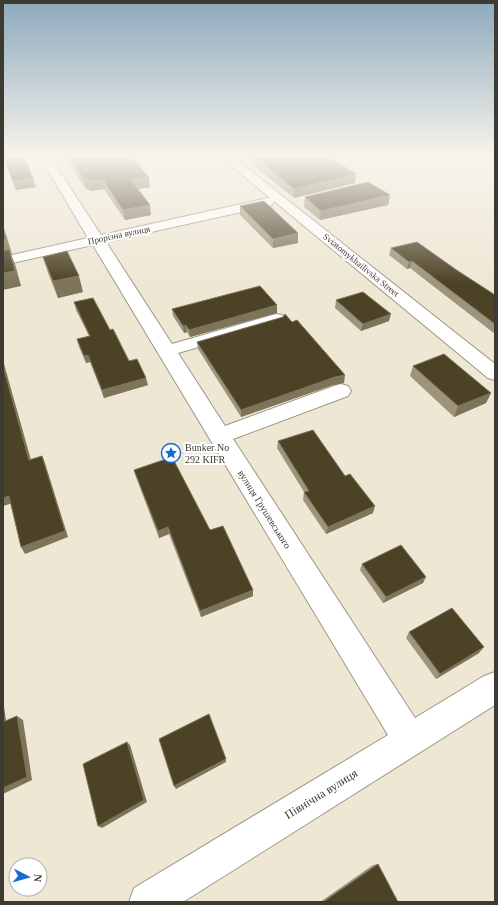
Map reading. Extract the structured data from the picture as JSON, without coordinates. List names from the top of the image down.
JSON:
{
  "streets": {
    "street": [
      "Прорізна вулиця",
      "Sviatomykhailivska Street",
      "вулиця Грушевського",
      "Північна вулиця"
    ]
  },
  "crossings": [
    ["Прорізна вулиця", "Sviatomykhailivska Street"],
    ["Прорізна вулиця", "вулиця Грушевського"],
    ["вулиця Грушевського", "Північна вулиця"]
  ],
  "places": {
    "place": ["Bunker No 292 KIFR"]
  },
  "north": "right"
}
